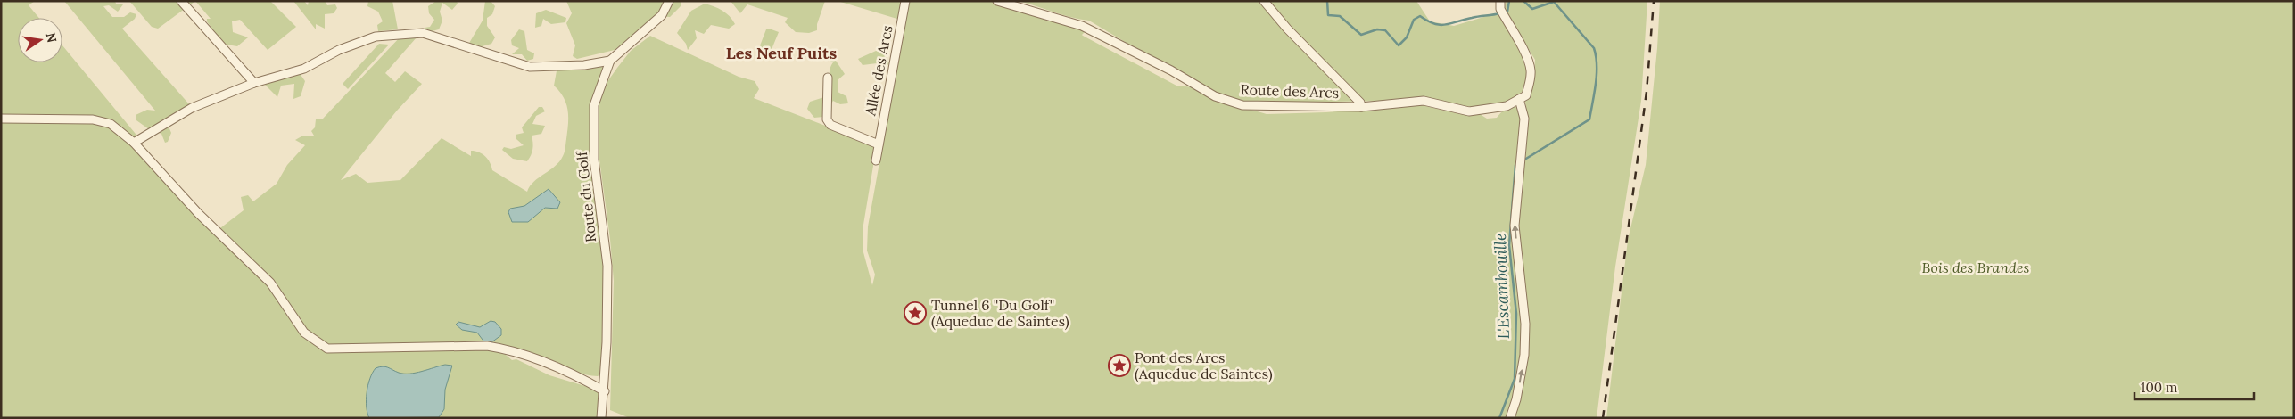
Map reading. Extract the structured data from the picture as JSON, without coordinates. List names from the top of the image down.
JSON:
{
  "streets": {
    "street": ["Allée des Arcs", "Route des Arcs", "Route du Golf"]
  },
  "districts": ["Les Neuf Puits"],
  "water": ["L'Escambouille"],
  "parks": ["Bois des Brandes"],
  "places": {
    "place": ["Tunnel 6 \"Du Golf\" (Aqueduc de Saintes)", "Pont des Arcs (Aqueduc de Saintes)"]
  },
  "scale_bar": "100 m",
  "north": "right"
}
